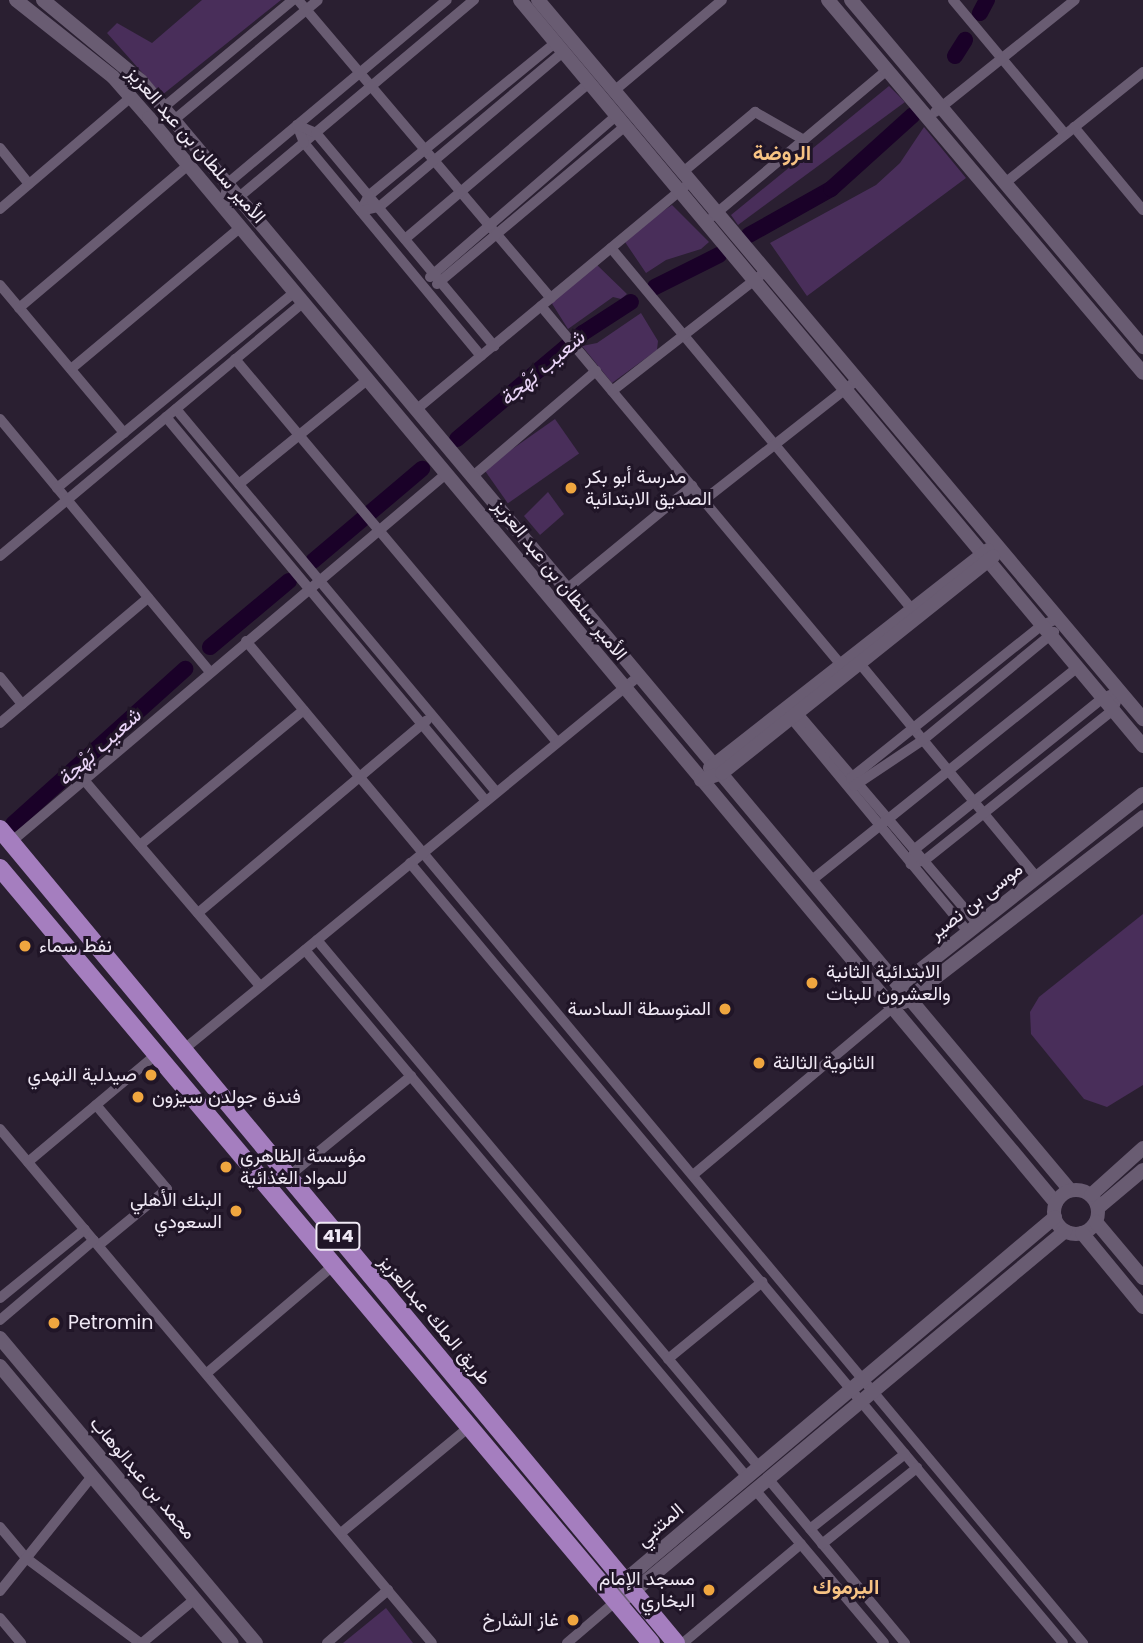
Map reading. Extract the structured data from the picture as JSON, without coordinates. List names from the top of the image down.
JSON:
{
  "streets": {
    "highway": ["414", "طريق الملك عبدالعزيز"],
    "street": [
      "الأمير سلطان بن عبد العزيز",
      "موسى بن نصير",
      "محمد بن عبدالوهاب",
      "المتنبي"
    ]
  },
  "crossings": [
    ["الأمير سلطان بن عبد العزيز", "موسى بن نصير"],
    ["الأمير سلطان بن عبد العزيز", "المتنبي"],
    ["414", "المتنبي"],
    ["طريق الملك عبدالعزيز", "المتنبي"]
  ],
  "districts": ["الروضة", "اليرموك"],
  "water": ["شعيب بَهْجة"],
  "places": [
    "مدرسة أبو بكر الصديق الابتدائية",
    "نفط سماء",
    "الابتدائية الثانية والعشرون للبنات",
    "المتوسطة السادسة",
    "الثانوية الثالثة",
    "صيدلية النهدي",
    "فندق جولدن سيزون",
    "مؤسسة الظاهري للمواد الغذائية",
    "البنك الأهلي السعودي",
    "Petromin",
    "مسجد الإمام البخاري",
    "غاز الشارخ"
  ]
}
